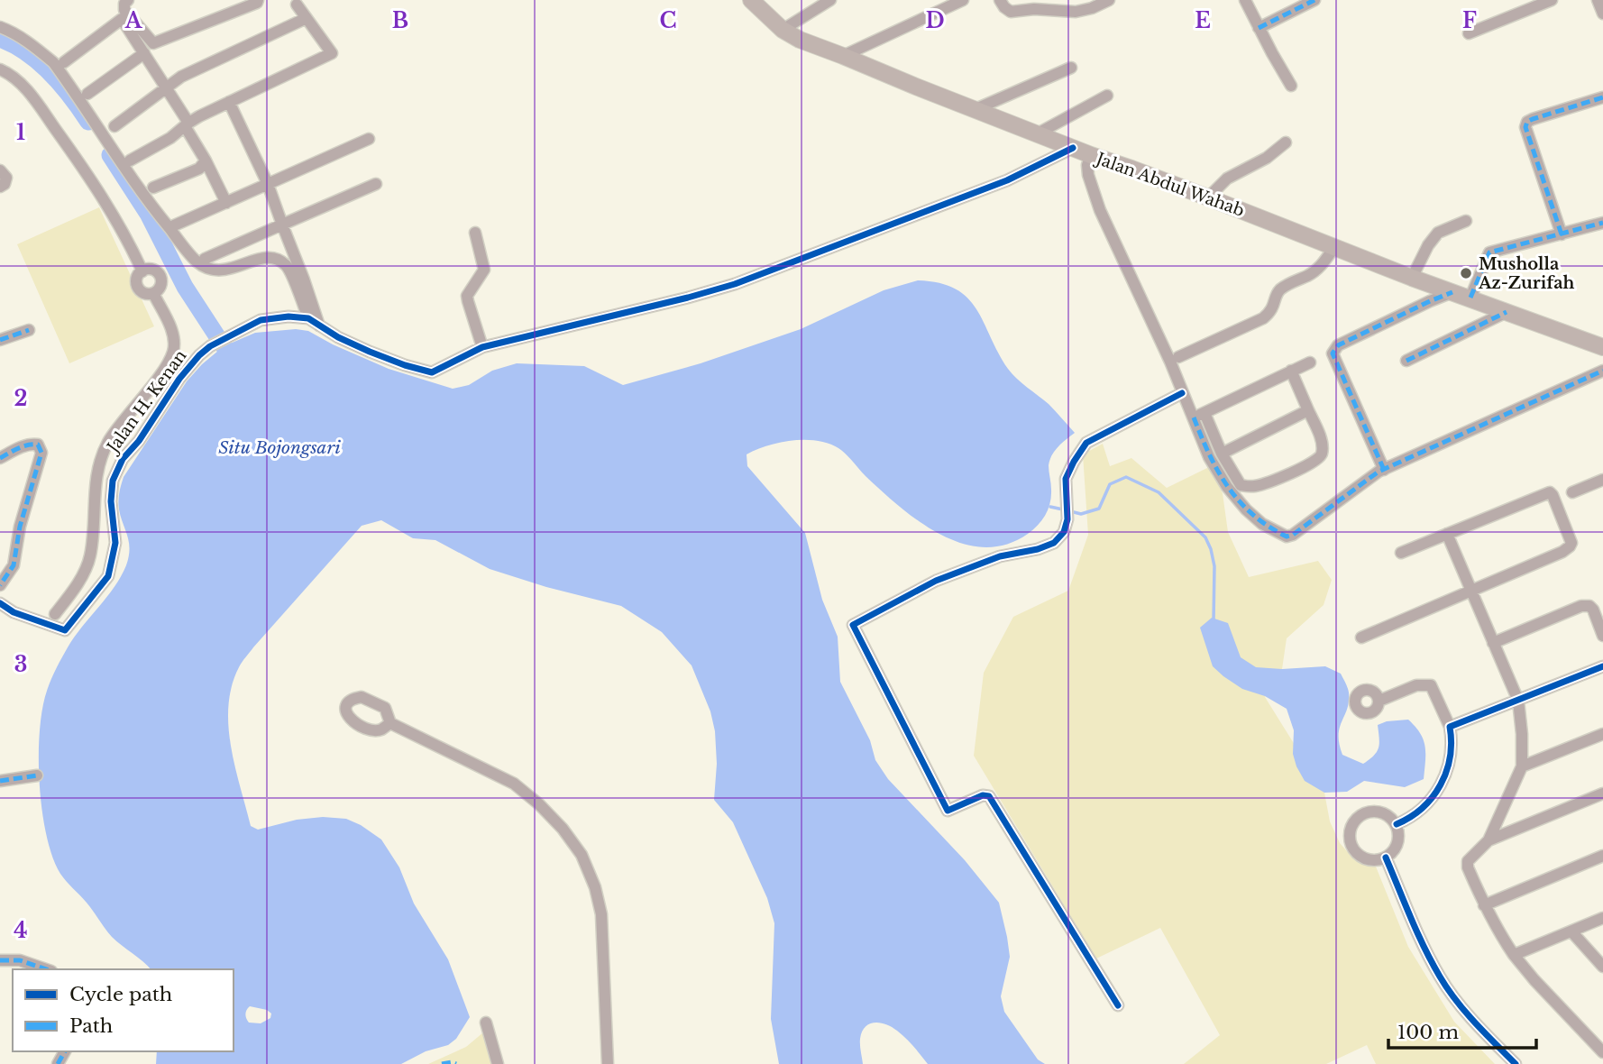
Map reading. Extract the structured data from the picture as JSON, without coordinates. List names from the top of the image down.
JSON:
{
  "streets": {
    "street": ["Jalan Abdul Wahab", "Jalan H. Kenan"]
  },
  "water": ["Situ Bojongsari"],
  "places": ["Musholla Az-Zurifah"],
  "legend": ["Cycle path", "Path"],
  "scale_bar": "100 m",
  "grid": {
    "columns": [
      "A",
      "B",
      "C",
      "D",
      "E",
      "F"
    ],
    "rows": [
      "1",
      "2",
      "3",
      "4"
    ]
  }
}
